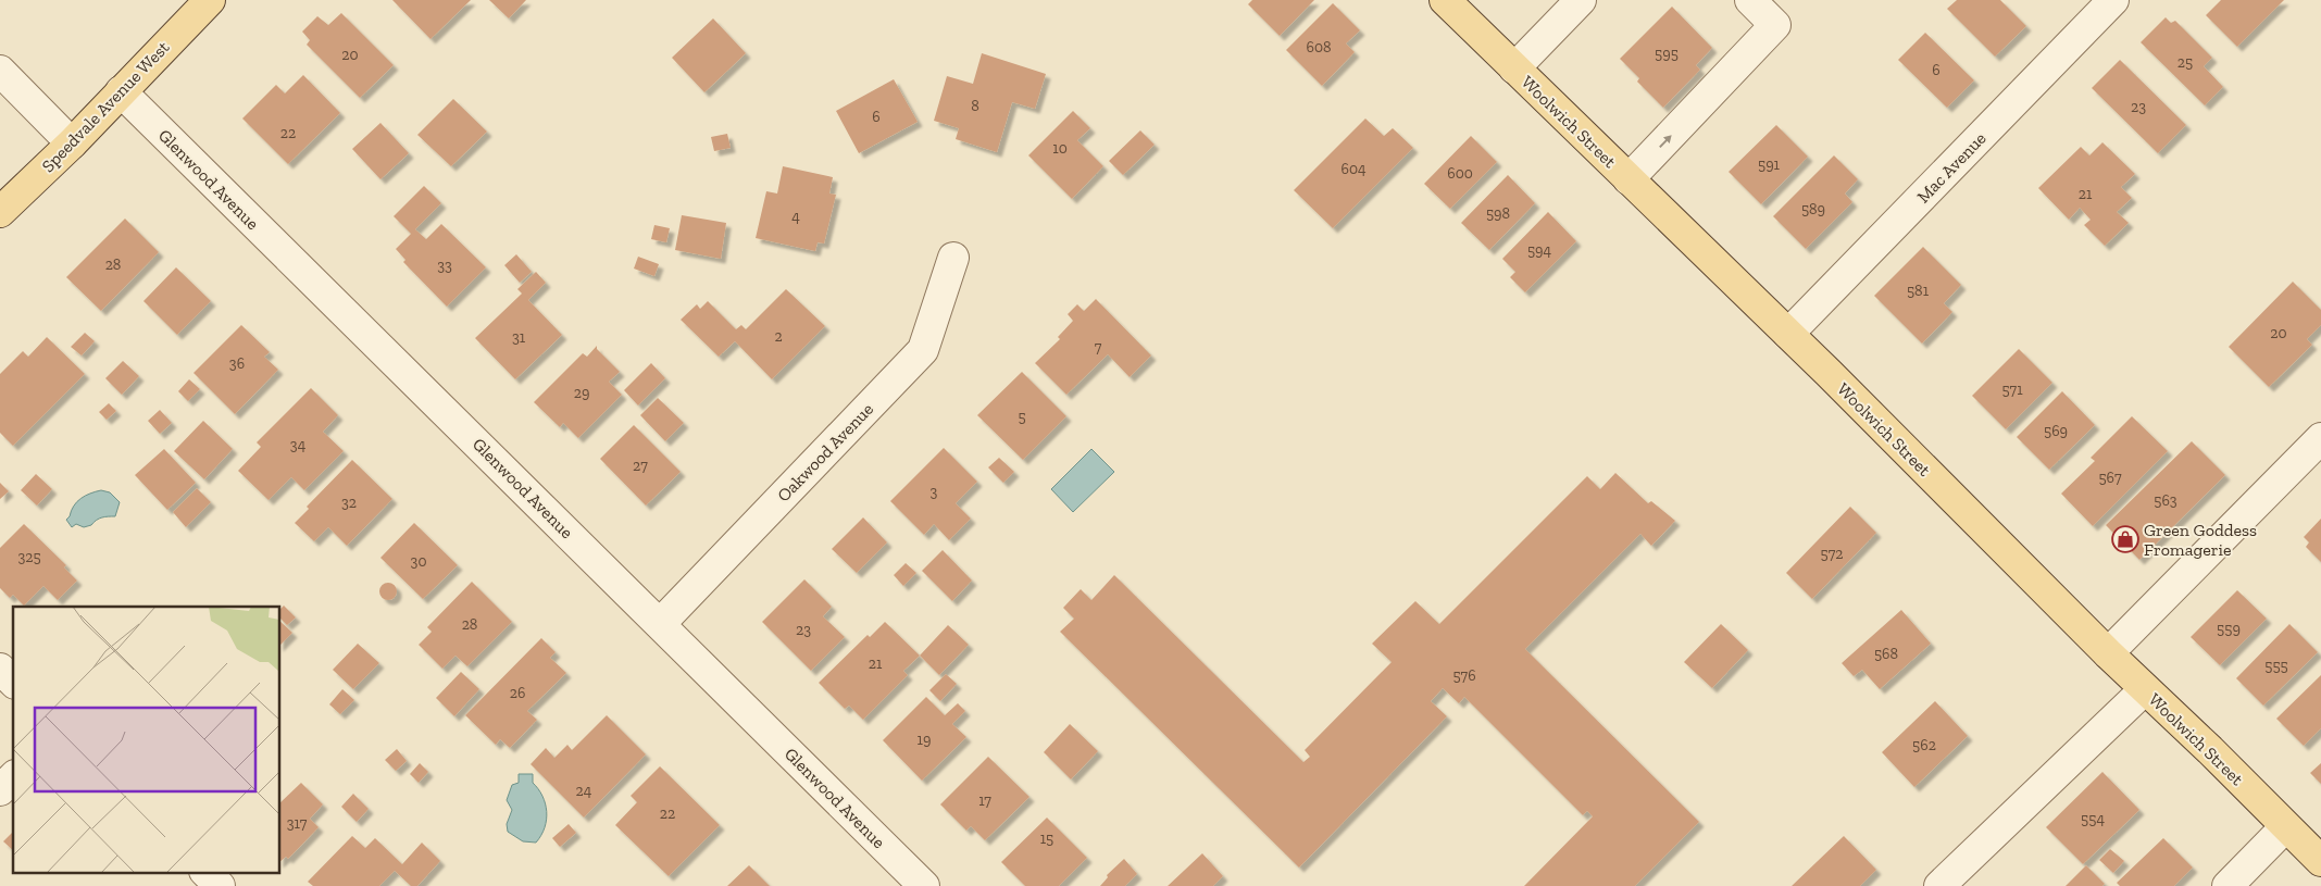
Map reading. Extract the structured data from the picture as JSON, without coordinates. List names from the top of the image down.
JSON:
{
  "streets": {
    "main road": ["Speedvale Avenue West", "Woolwich Street"],
    "street": ["Mac Avenue", "Glenwood Avenue", "Oakwood Avenue"]
  },
  "crossings": [
    ["Speedvale Avenue West", "Glenwood Avenue"],
    ["Woolwich Street", "Mac Avenue"],
    ["Glenwood Avenue", "Oakwood Avenue"]
  ],
  "places": {
    "shop": ["Green Goddess Fromagerie"]
  },
  "house_numbers": [
    "608",
    "595",
    "20",
    "25",
    "6",
    "8",
    "23",
    "6",
    "22",
    "10",
    "591",
    "604",
    "600",
    "21",
    "589",
    "598",
    "4",
    "594",
    "28",
    "33",
    "581",
    "20",
    "2",
    "31",
    "7",
    "36",
    "571",
    "29",
    "5",
    "569",
    "34",
    "27",
    "567",
    "3",
    "563",
    "32",
    "572",
    "325",
    "30",
    "28",
    "559",
    "23",
    "568",
    "21",
    "555",
    "576",
    "26",
    "19",
    "562",
    "24",
    "17",
    "22",
    "554",
    "317",
    "15"
  ]
}
